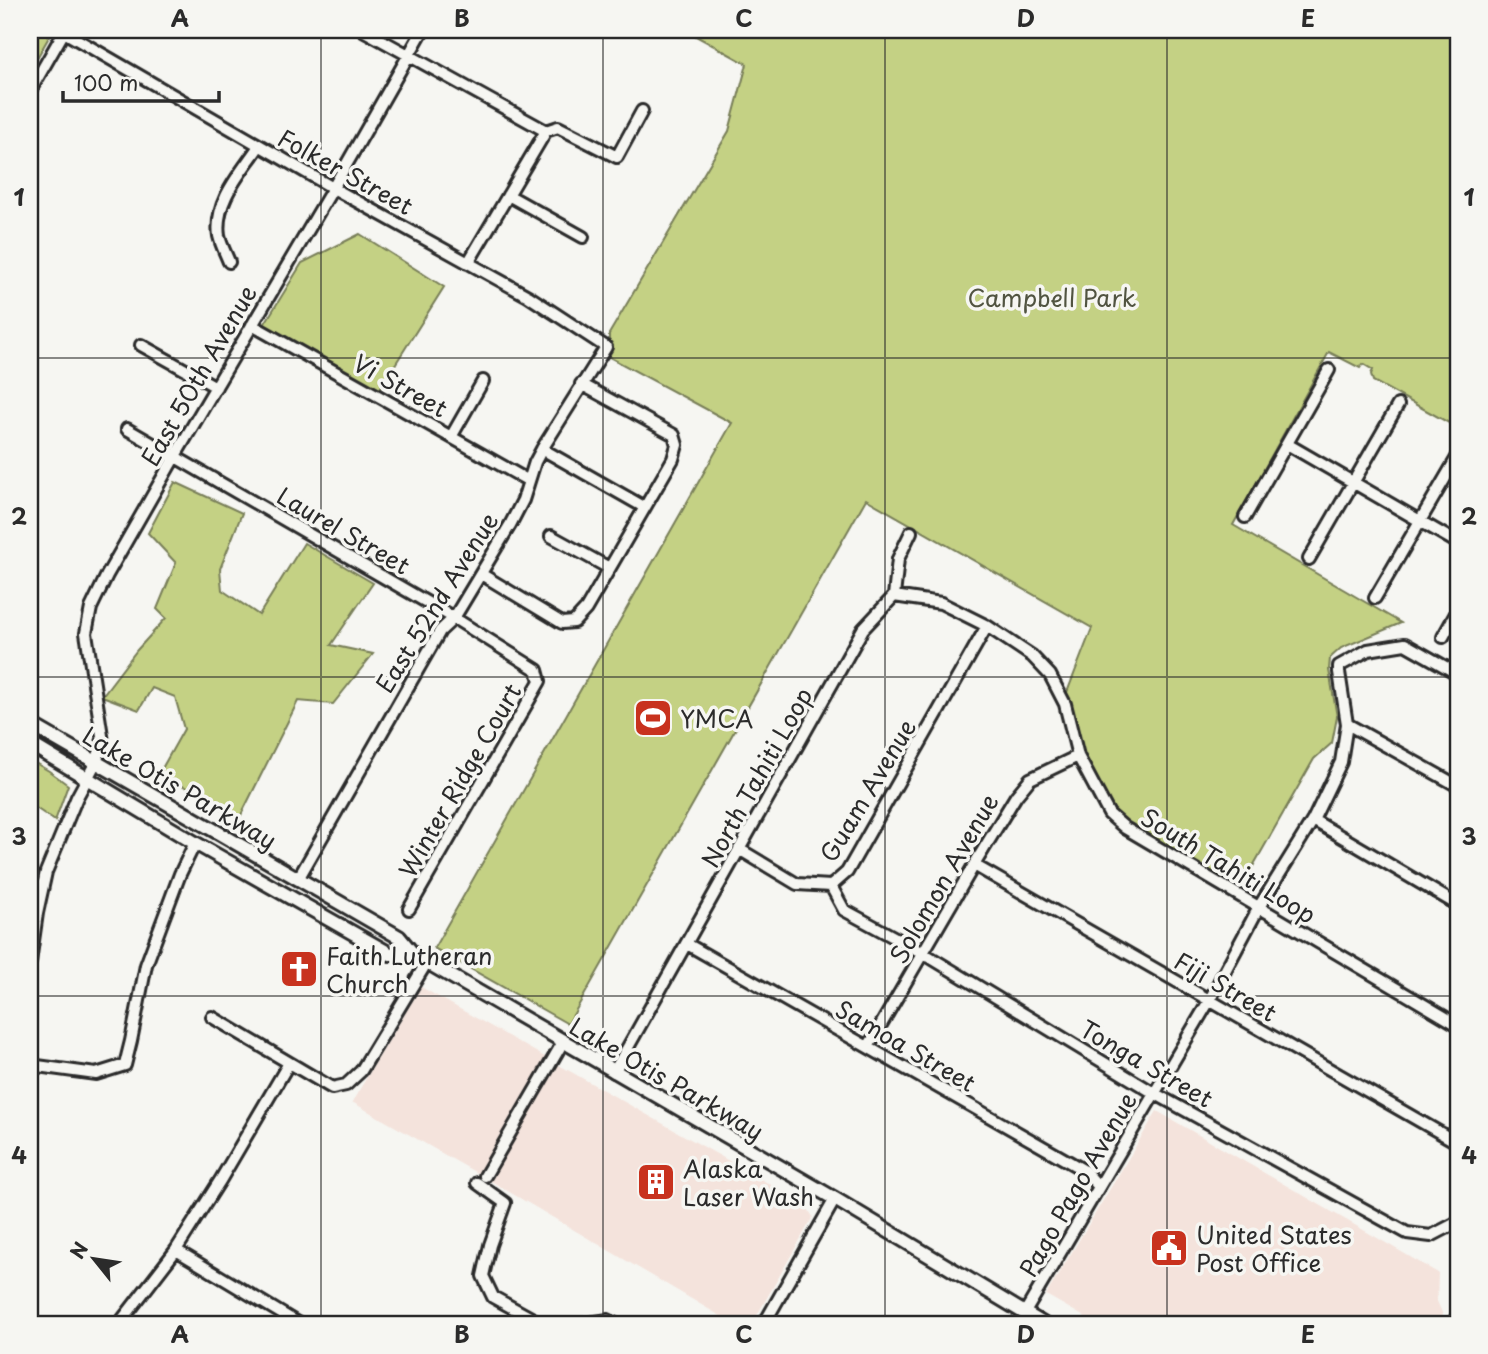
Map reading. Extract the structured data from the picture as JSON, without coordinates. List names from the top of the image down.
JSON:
{
  "streets": {
    "main road": ["Lake Otis Parkway"],
    "street": [
      "Folker Street",
      "East 50th Avenue",
      "Vi Street",
      "Laurel Street",
      "East 52nd Avenue",
      "North Tahiti Loop",
      "Winter Ridge Court",
      "Guam Avenue",
      "South Tahiti Loop",
      "Solomon Avenue",
      "Fiji Street",
      "Samoa Street",
      "Tonga Street",
      "Pago Pago Avenue"
    ]
  },
  "crossings": [
    ["Folker Street", "East 50th Avenue"],
    ["Folker Street", "East 52nd Avenue"],
    ["East 50th Avenue", "Vi Street"],
    ["East 50th Avenue", "Laurel Street"],
    ["East 50th Avenue", "Lake Otis Parkway"],
    ["Vi Street", "East 52nd Avenue"],
    ["Laurel Street", "East 52nd Avenue"],
    ["Laurel Street", "Winter Ridge Court"],
    ["East 52nd Avenue", "Lake Otis Parkway"],
    ["North Tahiti Loop", "Lake Otis Parkway"],
    ["North Tahiti Loop", "Guam Avenue"],
    ["North Tahiti Loop", "Samoa Street"],
    ["Lake Otis Parkway", "Pago Pago Avenue"],
    ["Guam Avenue", "South Tahiti Loop"],
    ["Guam Avenue", "Tonga Street"],
    ["South Tahiti Loop", "Solomon Avenue"],
    ["South Tahiti Loop", "Pago Pago Avenue"],
    ["Solomon Avenue", "Fiji Street"],
    ["Solomon Avenue", "Samoa Street"],
    ["Solomon Avenue", "Tonga Street"],
    ["Fiji Street", "Pago Pago Avenue"],
    ["Samoa Street", "Pago Pago Avenue"],
    ["Tonga Street", "Pago Pago Avenue"]
  ],
  "parks": ["Campbell Park"],
  "places": {
    "sports": ["YMCA"],
    "church": ["Faith Lutheran Church"],
    "building": ["Alaska Laser Wash"],
    "public building": ["United States Post Office"]
  },
  "scale_bar": "100 m",
  "north": "top left",
  "grid": {
    "columns": [
      "A",
      "B",
      "C",
      "D",
      "E"
    ],
    "rows": [
      "1",
      "2",
      "3",
      "4"
    ]
  }
}
